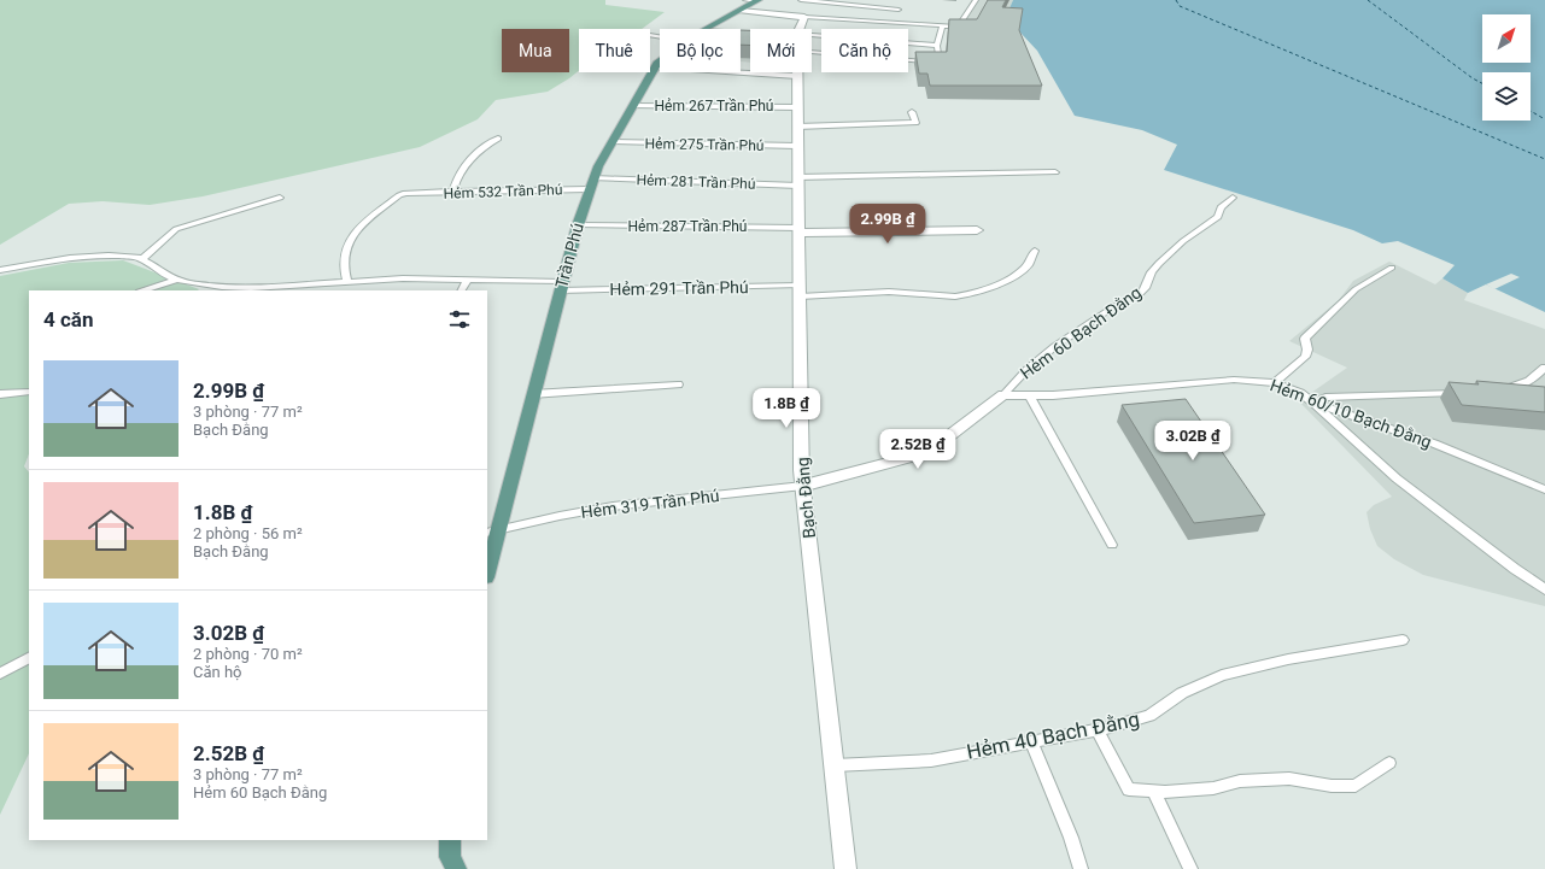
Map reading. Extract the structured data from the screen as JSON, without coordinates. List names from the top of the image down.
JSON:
{
  "streets": {
    "main road": ["Trần Phú"],
    "street": ["Hẻm 60 Bạch Đằng", "Bạch Đằng"],
    "lane": [
      "Hẻm 267 Trần Phú",
      "Hẻm 275 Trần Phú",
      "Hẻm 281 Trần Phú",
      "Hẻm 532 Trần Phú",
      "Hẻm 287 Trần Phú",
      "Hẻm 291 Trần Phú",
      "Hẻm 60/10 Bạch Đằng",
      "Hẻm 319 Trần Phú",
      "Hẻm 40 Bạch Đằng"
    ]
  },
  "crossings": [
    ["Hẻm 267 Trần Phú", "Trần Phú"],
    ["Hẻm 267 Trần Phú", "Bạch Đằng"],
    ["Hẻm 275 Trần Phú", "Trần Phú"],
    ["Hẻm 275 Trần Phú", "Bạch Đằng"],
    ["Hẻm 281 Trần Phú", "Trần Phú"],
    ["Hẻm 281 Trần Phú", "Bạch Đằng"],
    ["Hẻm 532 Trần Phú", "Trần Phú"],
    ["Hẻm 532 Trần Phú", "Hẻm 291 Trần Phú"],
    ["Hẻm 287 Trần Phú", "Trần Phú"],
    ["Hẻm 287 Trần Phú", "Bạch Đằng"],
    ["Trần Phú", "Hẻm 291 Trần Phú"],
    ["Trần Phú", "Hẻm 319 Trần Phú"],
    ["Hẻm 291 Trần Phú", "Bạch Đằng"],
    ["Hẻm 60 Bạch Đằng", "Hẻm 60/10 Bạch Đằng"],
    ["Hẻm 60 Bạch Đằng", "Bạch Đằng"],
    ["Hẻm 60 Bạch Đằng", "Hẻm 319 Trần Phú"],
    ["Bạch Đằng", "Hẻm 319 Trần Phú"],
    ["Bạch Đằng", "Hẻm 40 Bạch Đằng"]
  ],
  "north": "top right",
  "page": {
    "chip": [
      "Mua",
      "Thuê",
      "Bộ lọc",
      "Mới",
      "Căn hộ"
    ],
    "price": [
      "2.99B ₫",
      "1.8B ₫",
      "3.02B ₫",
      "2.52B ₫"
    ],
    "heading": "4 căn",
    "list": [
      {
        "name": "2.99B ₫",
        "note": "3 phòng · 77 m² · Bạch Đằng"
      },
      {
        "name": "1.8B ₫",
        "note": "2 phòng · 56 m² · Bạch Đằng"
      },
      {
        "name": "3.02B ₫",
        "note": "2 phòng · 70 m² · Căn hộ"
      },
      {
        "name": "2.52B ₫",
        "note": "3 phòng · 77 m² · Hẻm 60 Bạch Đằng"
      }
    ]
  }
}
